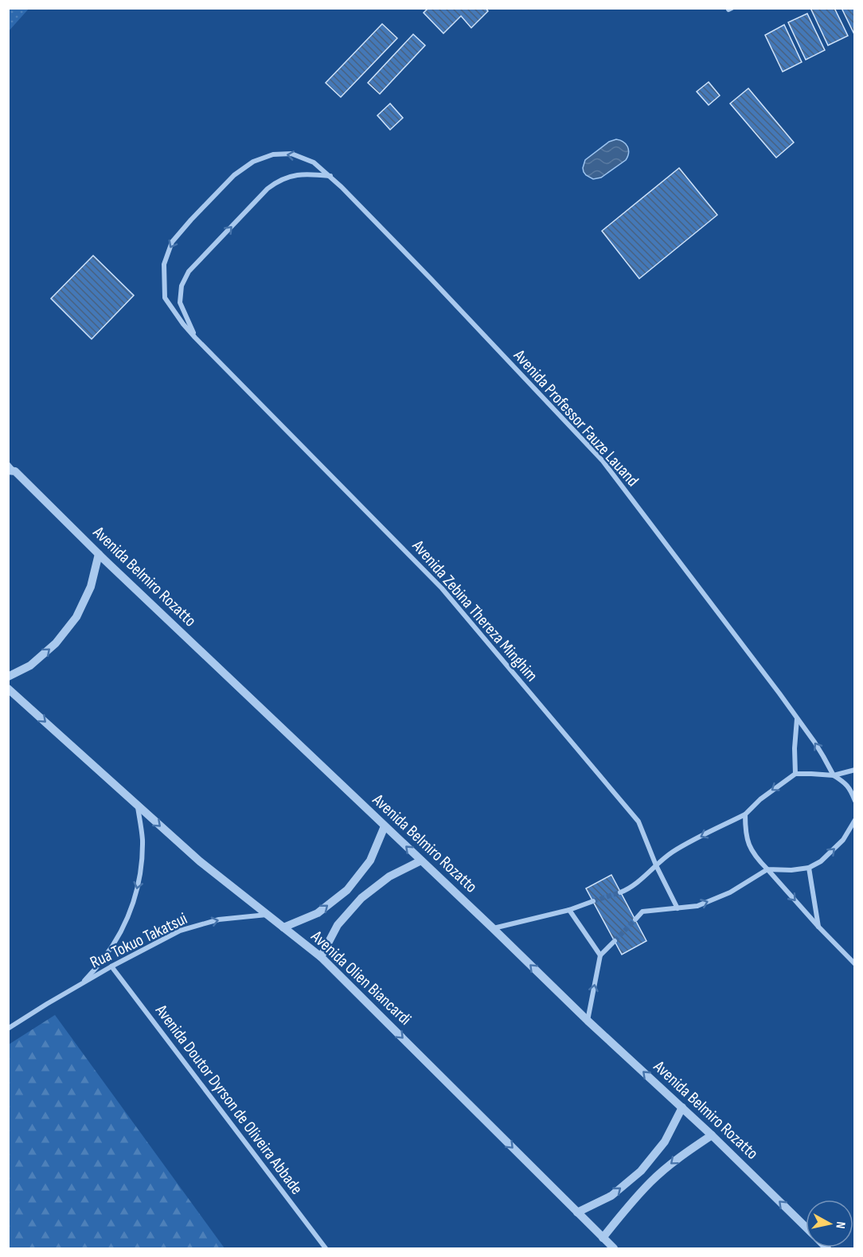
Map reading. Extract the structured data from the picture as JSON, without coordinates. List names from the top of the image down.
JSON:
{
  "streets": {
    "street": [
      "Avenida Professor Fauze Lauand",
      "Avenida Belmiro Rozatto",
      "Avenida Zebina Thereza Minghim",
      "Rua Tokuo Takatsui",
      "Avenida Olien Biancardi",
      "Avenida Doutor Dyrson de Oliveira Abbade"
    ]
  },
  "crossings": [
    ["Avenida Professor Fauze Lauand", "Avenida Zebina Thereza Minghim"],
    ["Rua Tokuo Takatsui", "Avenida Olien Biancardi"],
    ["Rua Tokuo Takatsui", "Avenida Doutor Dyrson de Oliveira Abbade"]
  ],
  "one_way": ["Avenida Belmiro Rozatto", "Avenida Olien Biancardi"],
  "north": "right"
}
